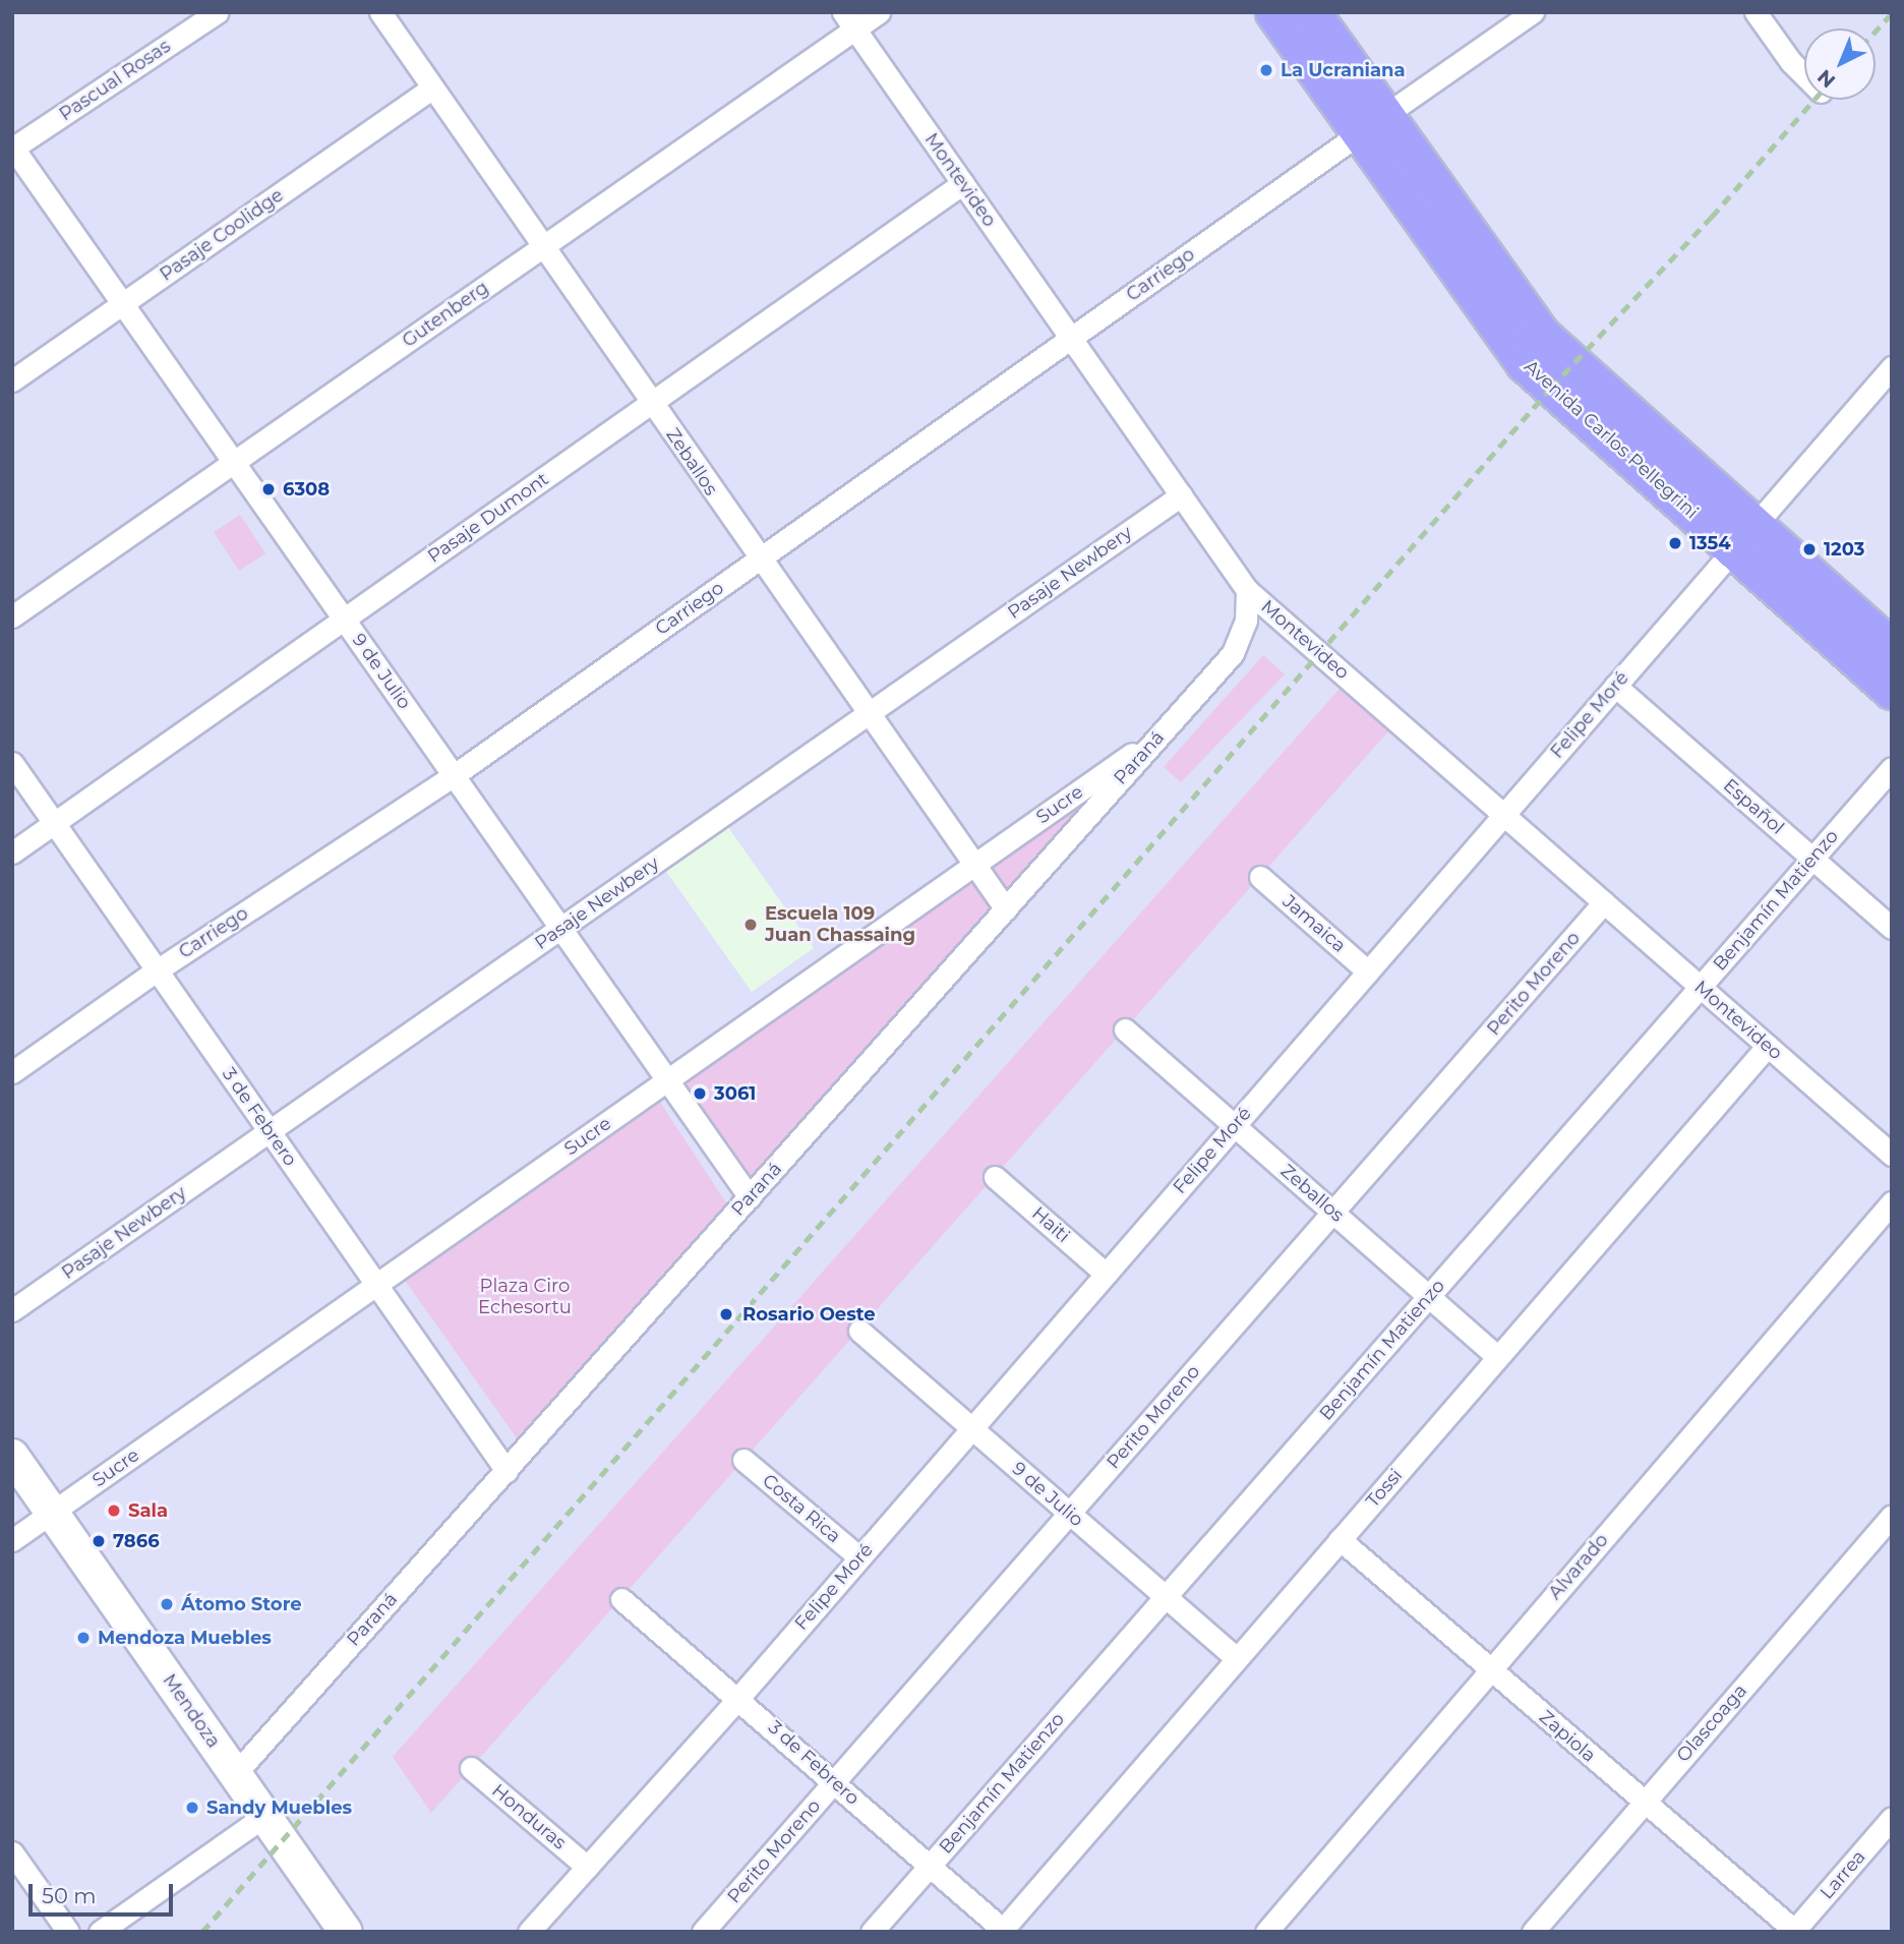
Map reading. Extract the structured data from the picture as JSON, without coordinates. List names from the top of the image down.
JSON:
{
  "streets": {
    "main road": ["Avenida Carlos Pellegrini", "Mendoza"],
    "street": [
      "Pascual Rosas",
      "Montevideo",
      "Pasaje Coolidge",
      "Carriego",
      "Gutenberg",
      "Zeballos",
      "Pasaje Dumont",
      "Pasaje Newbery",
      "9 de Julio",
      "Felipe Moré",
      "Paraná",
      "Sucre",
      "Español",
      "Benjamín Matienzo",
      "Jamaica",
      "Perito Moreno",
      "3 de Febrero",
      "Haiti",
      "Tossi",
      "Costa Rica",
      "Alvarado",
      "Olascoaga",
      "Zapiola",
      "Honduras",
      "Larrea"
    ]
  },
  "crossings": [
    ["Pascual Rosas", "9 de Julio"],
    ["Montevideo", "Carriego"],
    ["Montevideo", "Gutenberg"],
    ["Montevideo", "Pasaje Dumont"],
    ["Montevideo", "Pasaje Newbery"],
    ["Montevideo", "Felipe Moré"],
    ["Montevideo", "Paraná"],
    ["Montevideo", "Benjamín Matienzo"],
    ["Montevideo", "Perito Moreno"],
    ["Montevideo", "Tossi"],
    ["Pasaje Coolidge", "Zeballos"],
    ["Pasaje Coolidge", "9 de Julio"],
    ["Carriego", "Avenida Carlos Pellegrini"],
    ["Carriego", "Zeballos"],
    ["Carriego", "9 de Julio"],
    ["Carriego", "3 de Febrero"],
    ["Gutenberg", "Zeballos"],
    ["Gutenberg", "9 de Julio"],
    ["Avenida Carlos Pellegrini", "Felipe Moré"],
    ["Zeballos", "Pasaje Dumont"],
    ["Zeballos", "Pasaje Newbery"],
    ["Zeballos", "Felipe Moré"],
    ["Zeballos", "Paraná"],
    ["Zeballos", "Sucre"],
    ["Zeballos", "Benjamín Matienzo"],
    ["Zeballos", "Perito Moreno"],
    ["Zeballos", "Tossi"],
    ["Pasaje Dumont", "9 de Julio"],
    ["Pasaje Dumont", "3 de Febrero"],
    ["Pasaje Newbery", "9 de Julio"],
    ["Pasaje Newbery", "3 de Febrero"],
    ["9 de Julio", "Felipe Moré"],
    ["9 de Julio", "Paraná"],
    ["9 de Julio", "Sucre"],
    ["9 de Julio", "Benjamín Matienzo"],
    ["9 de Julio", "Perito Moreno"],
    ["9 de Julio", "Tossi"],
    ["Felipe Moré", "Español"],
    ["Felipe Moré", "Jamaica"],
    ["Felipe Moré", "3 de Febrero"],
    ["Felipe Moré", "Haiti"],
    ["Felipe Moré", "Costa Rica"],
    ["Felipe Moré", "Honduras"],
    ["Paraná", "Sucre"],
    ["Paraná", "3 de Febrero"],
    ["Paraná", "Mendoza"],
    ["Sucre", "3 de Febrero"],
    ["Sucre", "Mendoza"],
    ["Español", "Benjamín Matienzo"],
    ["Benjamín Matienzo", "3 de Febrero"],
    ["Perito Moreno", "3 de Febrero"],
    ["3 de Febrero", "Tossi"],
    ["Tossi", "Zapiola"],
    ["Alvarado", "Zapiola"],
    ["Olascoaga", "Zapiola"],
    ["Zapiola", "Larrea"]
  ],
  "parks": ["Plaza Ciro Echesortu"],
  "places": [
    "La Ucraniana",
    "6308",
    "1354",
    "1203",
    "Escuela 109 Juan Chassaing",
    "3061",
    "Rosario Oeste",
    "Sala",
    "7866",
    "Átomo Store",
    "Mendoza Muebles",
    "Sandy Muebles"
  ],
  "scale_bar": "50 m",
  "north": "bottom left"
}
